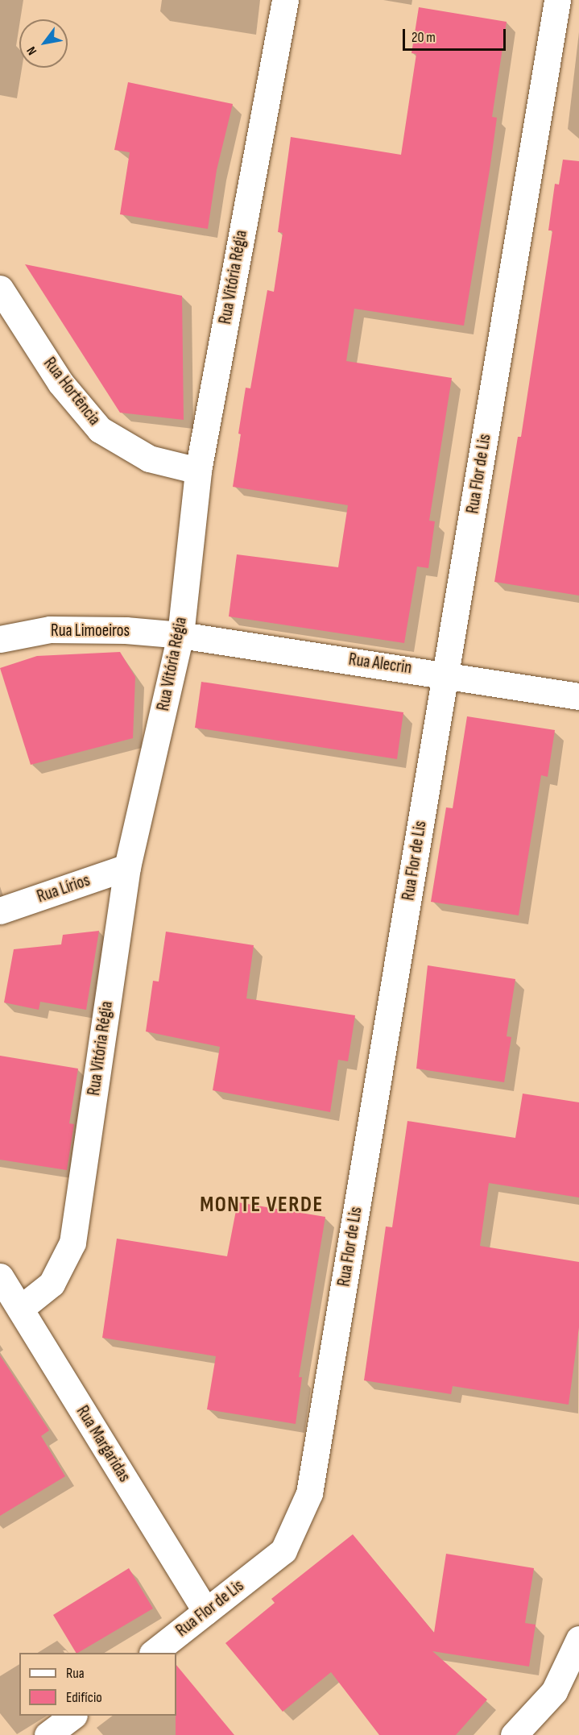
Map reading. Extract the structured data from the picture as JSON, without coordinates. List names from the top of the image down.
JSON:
{
  "streets": {
    "street": [
      "Rua Vitória Régia",
      "Rua Hortência",
      "Rua Flor de Lis",
      "Rua Limoeiros",
      "Rua Alecrin",
      "Rua Lírios",
      "Rua Margaridas"
    ]
  },
  "crossings": [
    ["Rua Vitória Régia", "Rua Hortência"],
    ["Rua Vitória Régia", "Rua Limoeiros"],
    ["Rua Vitória Régia", "Rua Alecrin"],
    ["Rua Vitória Régia", "Rua Lírios"],
    ["Rua Vitória Régia", "Rua Margaridas"],
    ["Rua Flor de Lis", "Rua Alecrin"],
    ["Rua Flor de Lis", "Rua Margaridas"],
    ["Rua Limoeiros", "Rua Alecrin"]
  ],
  "districts": ["MONTE VERDE"],
  "legend": ["Rua", "Edifício"],
  "scale_bar": "20 m",
  "north": "bottom left"
}
